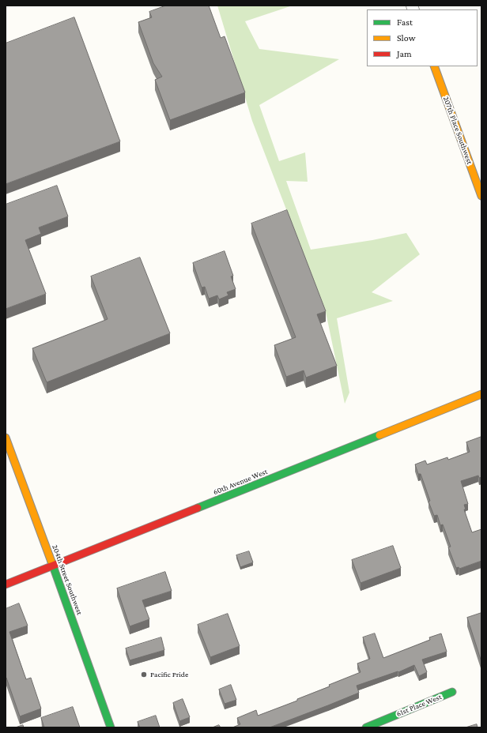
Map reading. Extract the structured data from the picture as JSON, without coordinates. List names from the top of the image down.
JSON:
{
  "streets": {
    "street": [
      "207th Place Southwest",
      "60th Avenue West",
      "204th Street Southwest",
      "61st Place West"
    ]
  },
  "crossings": [
    ["60th Avenue West", "204th Street Southwest"]
  ],
  "places": ["Pacific Pride"],
  "legend": ["Fast", "Slow", "Jam"]
}
